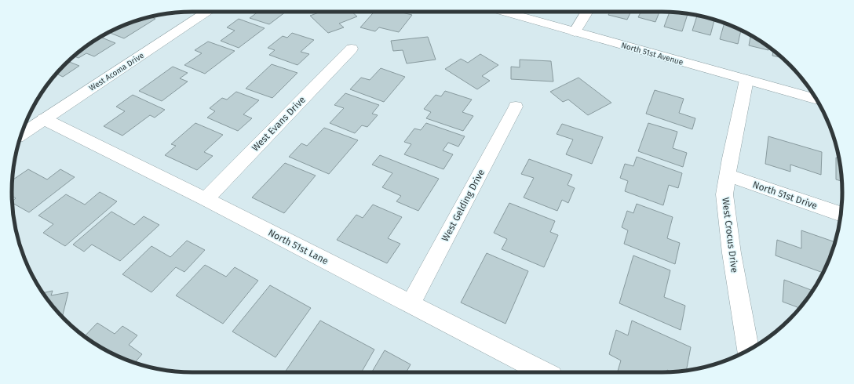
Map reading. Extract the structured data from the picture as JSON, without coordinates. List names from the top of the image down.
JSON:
{
  "streets": {
    "street": [
      "North 51st Avenue",
      "West Acoma Drive",
      "West Evans Drive",
      "North 51st Drive",
      "West Gelding Drive",
      "West Crocus Drive",
      "North 51st Lane"
    ]
  },
  "crossings": [
    ["North 51st Avenue", "West Crocus Drive"],
    ["West Acoma Drive", "North 51st Lane"],
    ["West Evans Drive", "North 51st Lane"],
    ["North 51st Drive", "West Crocus Drive"],
    ["West Gelding Drive", "North 51st Lane"]
  ]
}
